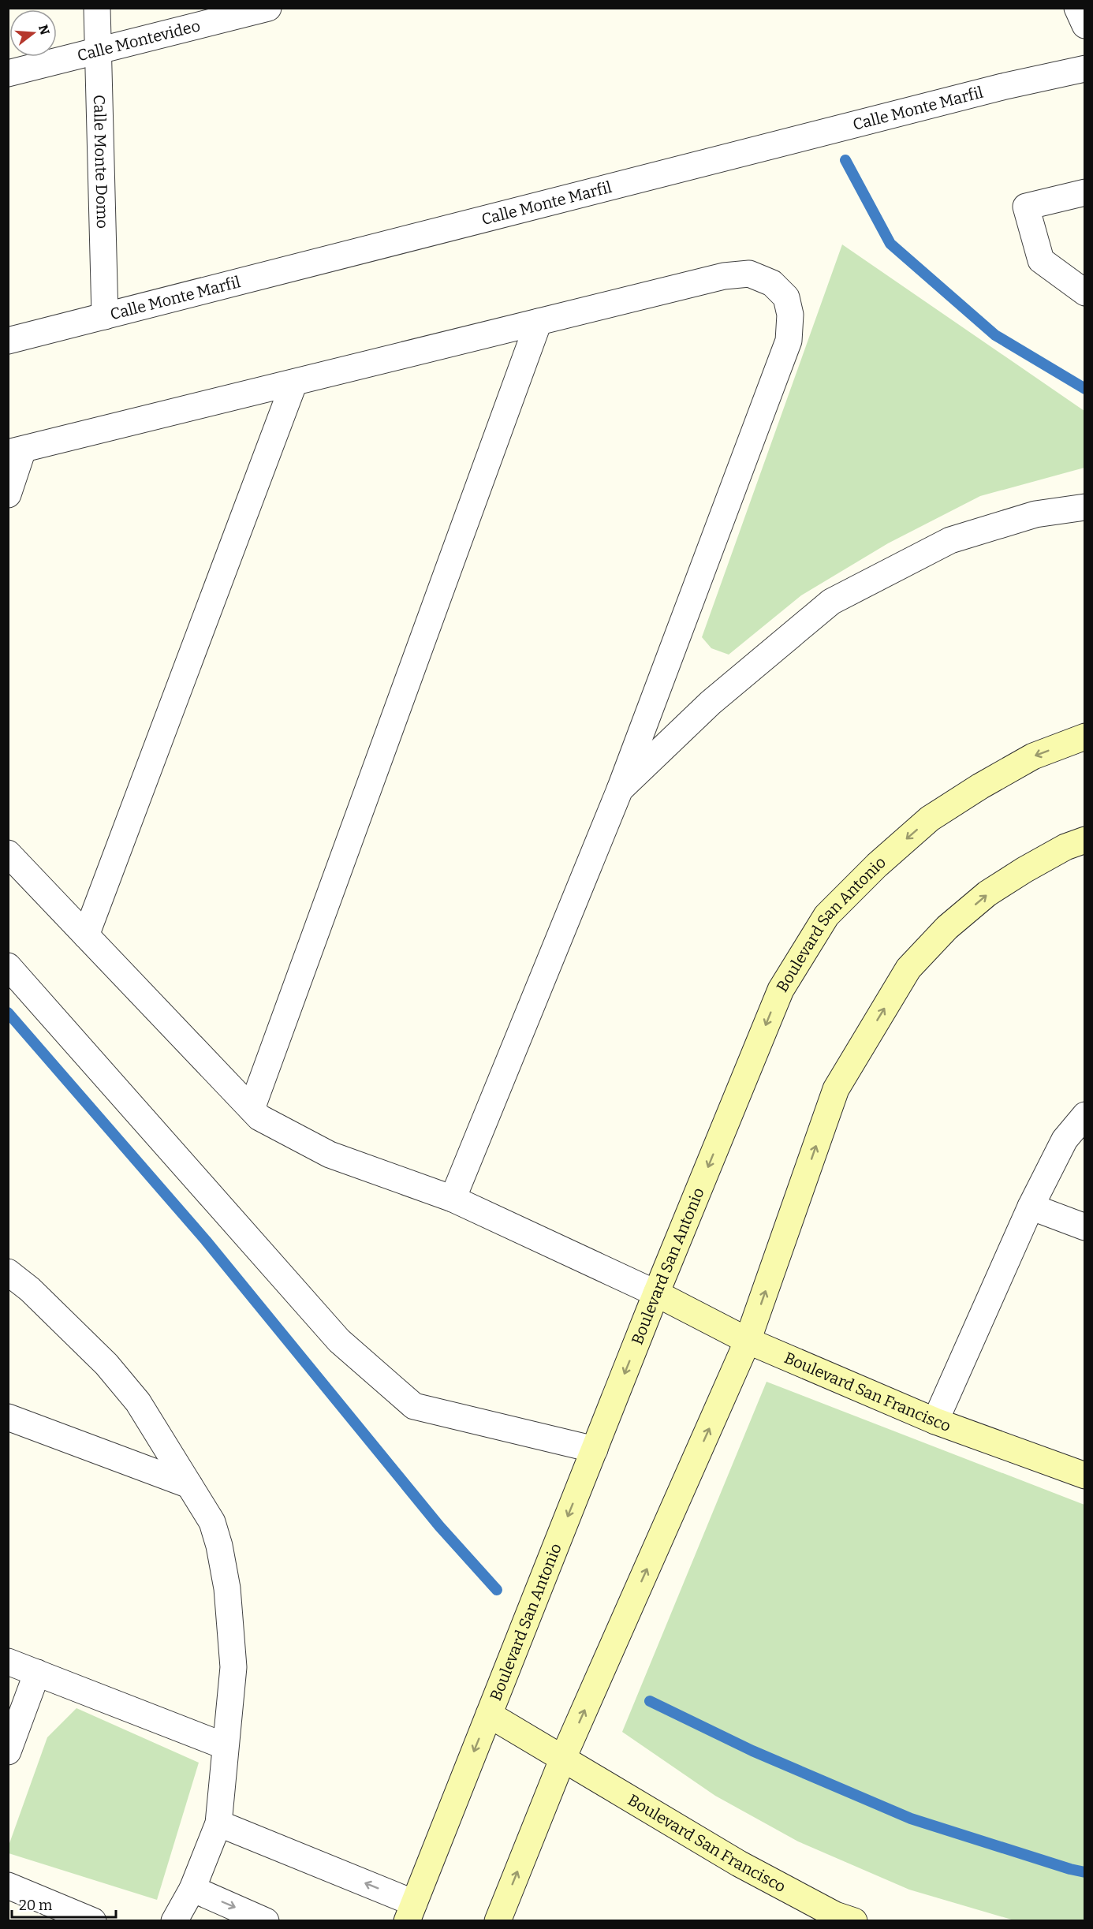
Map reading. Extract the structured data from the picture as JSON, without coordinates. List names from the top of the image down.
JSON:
{
  "streets": {
    "street": [
      "Calle Montevideo",
      "Calle Monte Marfil",
      "Calle Monte Domo",
      "Boulevard San Antonio",
      "Boulevard San Francisco"
    ]
  },
  "crossings": [
    ["Calle Montevideo", "Calle Monte Domo"],
    ["Calle Monte Marfil", "Calle Monte Domo"],
    ["Boulevard San Antonio", "Boulevard San Francisco"]
  ],
  "scale_bar": "20 m",
  "north": "right"
}
